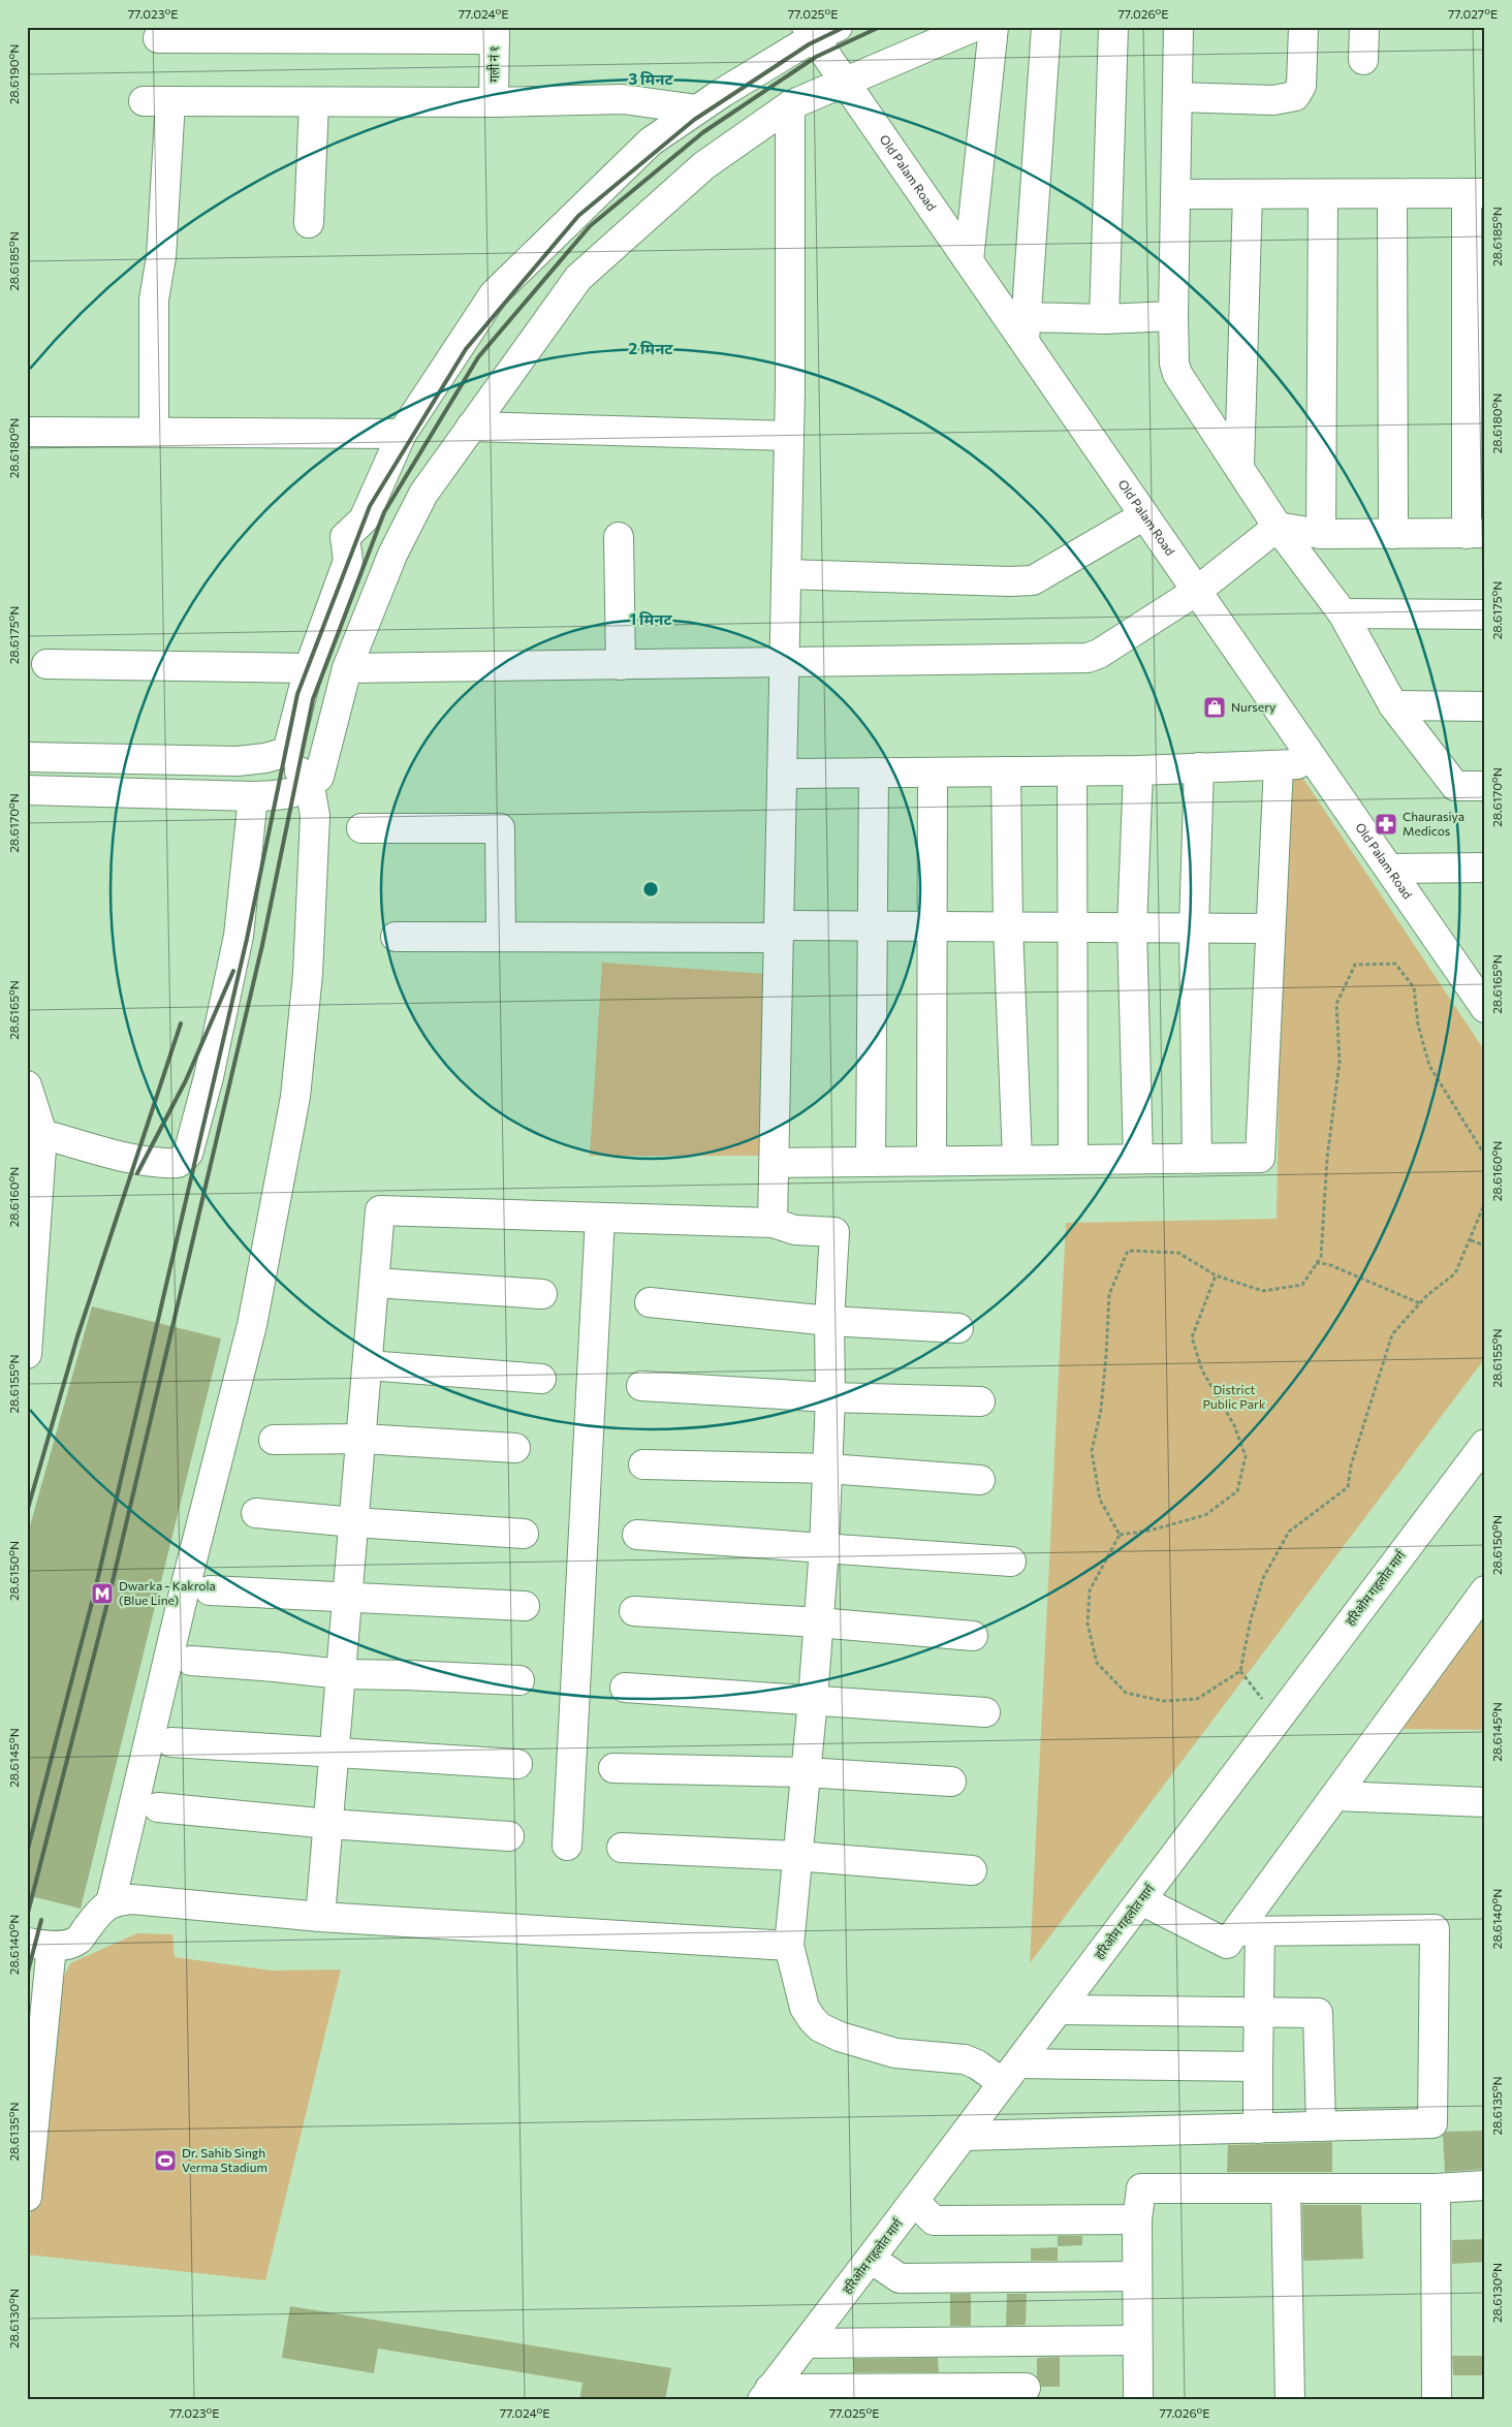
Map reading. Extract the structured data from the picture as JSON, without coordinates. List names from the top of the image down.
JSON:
{
  "streets": {
    "street": ["गली नं १", "Old Palam Road", "हरिओम गहलोत मार्ग"]
  },
  "parks": ["District Public Park"],
  "places": {
    "shop": ["Nursery"],
    "pharmacy": ["Chaurasiya Medicos"],
    "metro station": ["Dwarka - Kakrola (Blue Line)"],
    "sports": ["Dr. Sahib Singh Verma Stadium"]
  },
  "coordinates": [
    "77.023°E",
    "77.024°E",
    "77.025°E",
    "77.026°E",
    "77.027°E",
    "28.6190°N",
    "28.6185°N",
    "28.6180°N",
    "28.6175°N",
    "28.6170°N",
    "28.6165°N",
    "28.6160°N",
    "28.6155°N",
    "28.6150°N",
    "28.6145°N",
    "28.6140°N",
    "28.6135°N",
    "28.6130°N"
  ],
  "rings": ["3 मिनट", "2 मिनट", "1 मिनट"]
}
